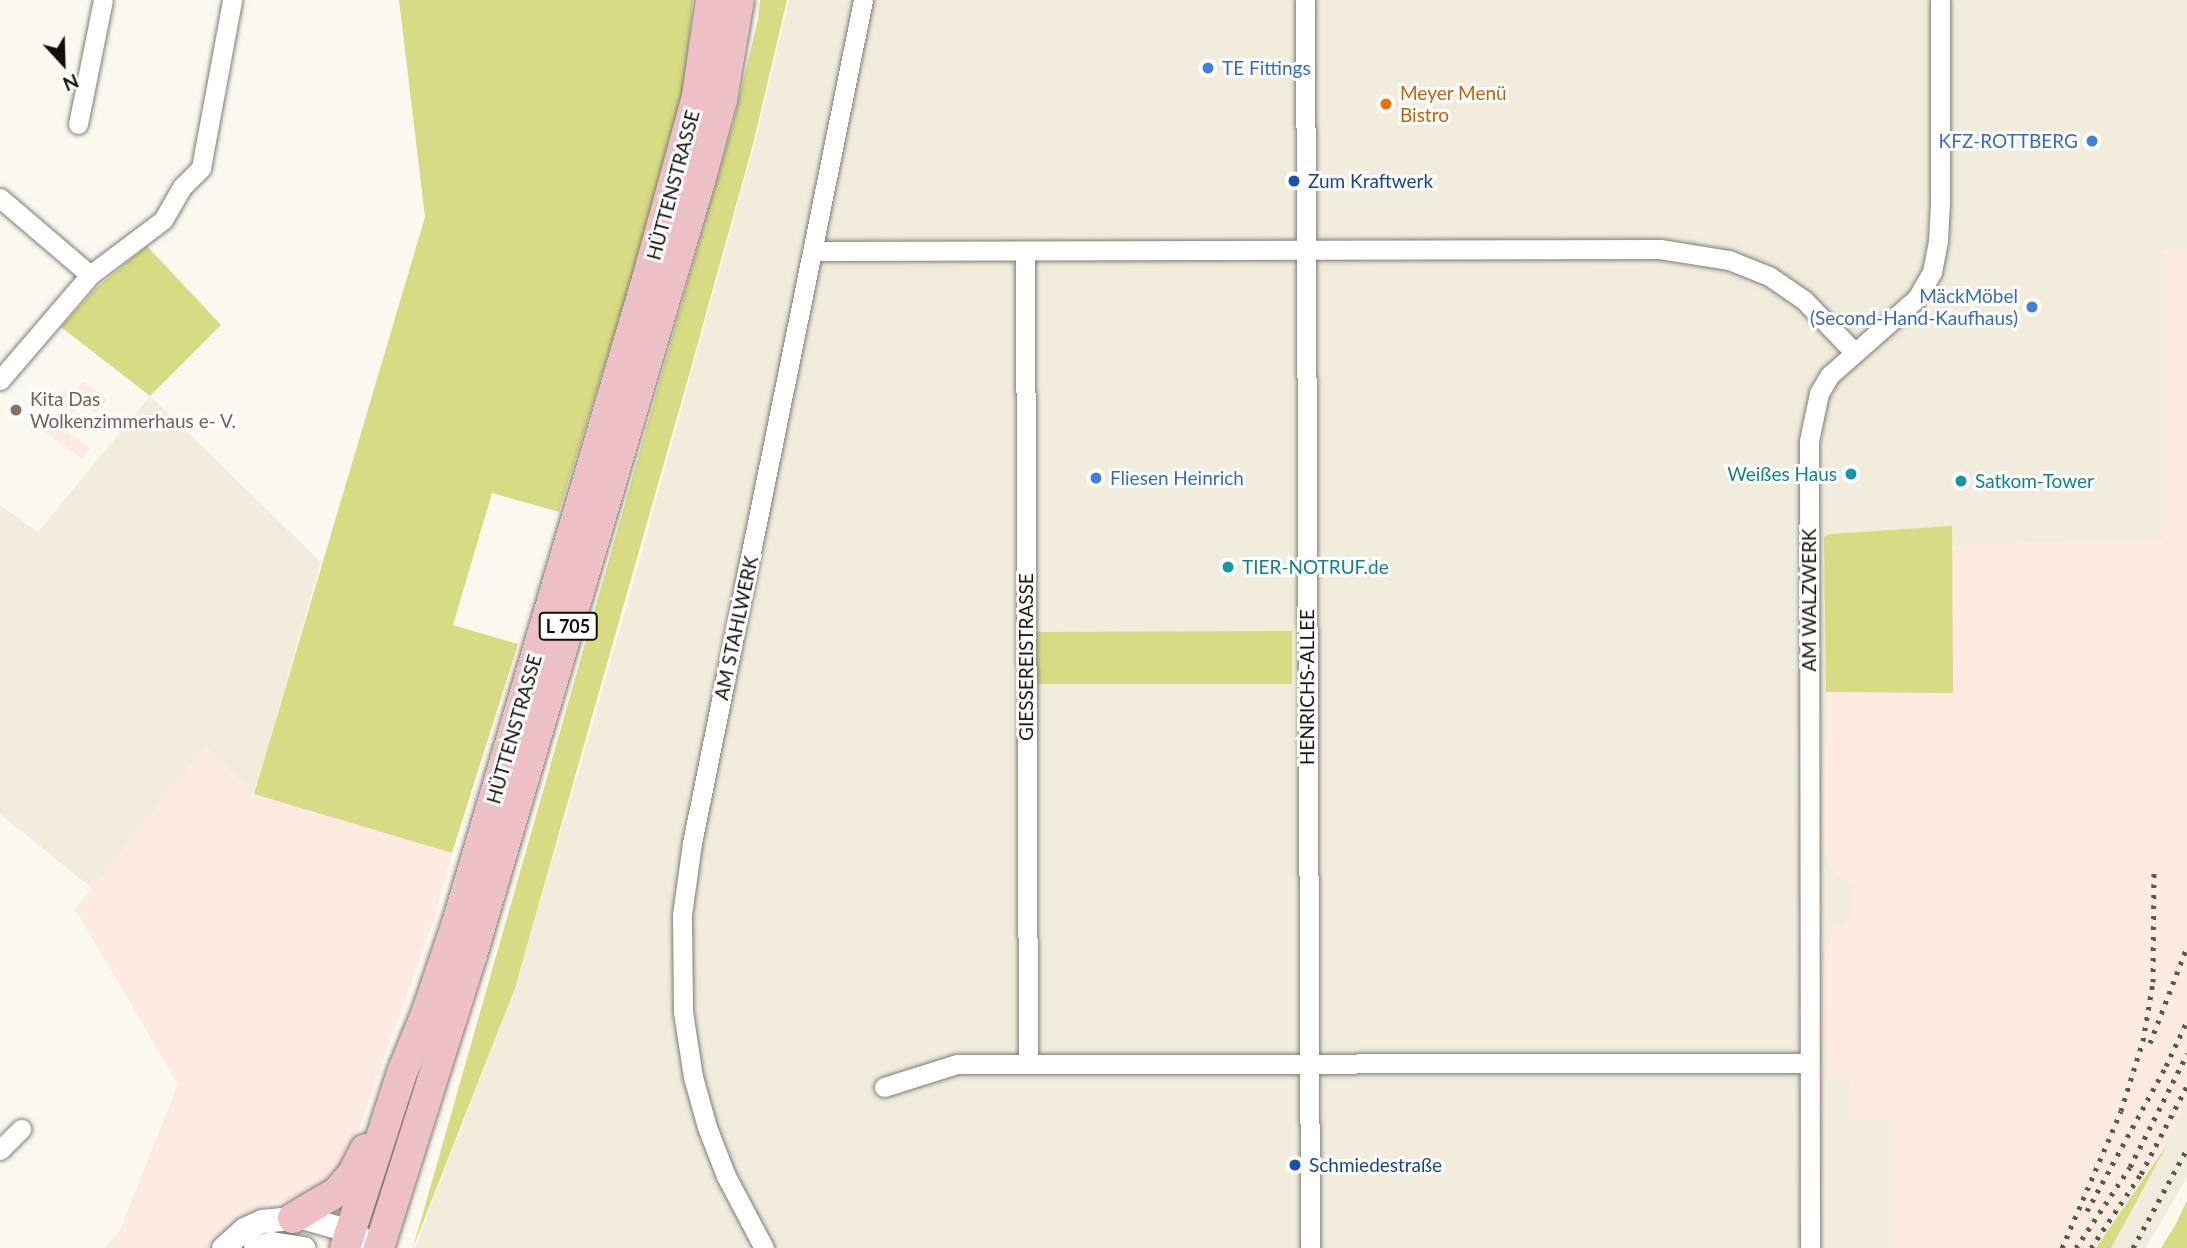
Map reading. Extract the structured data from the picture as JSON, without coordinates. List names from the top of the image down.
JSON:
{
  "streets": {
    "main road": ["HÜTTENSTRASSE", "L 705"],
    "street": [
      "AM WALZWERK",
      "AM STAHLWERK",
      "GIESSEREISTRASSE",
      "HENRICHS-ALLEE"
    ]
  },
  "crossings": [
    ["HÜTTENSTRASSE", "L 705"]
  ],
  "places": [
    "TE Fittings",
    "Meyer Menü Bistro",
    "KFZ-ROTTBERG",
    "Zum Kraftwerk",
    "MäckMöbel (Second-Hand-Kaufhaus)",
    "Kita Das Wolkenzimmerhaus e- V.",
    "Weißes Haus",
    "Fliesen Heinrich",
    "Satkom-Tower",
    "TIER-NOTRUF.de",
    "Schmiedestraße"
  ],
  "north": "bottom"
}
